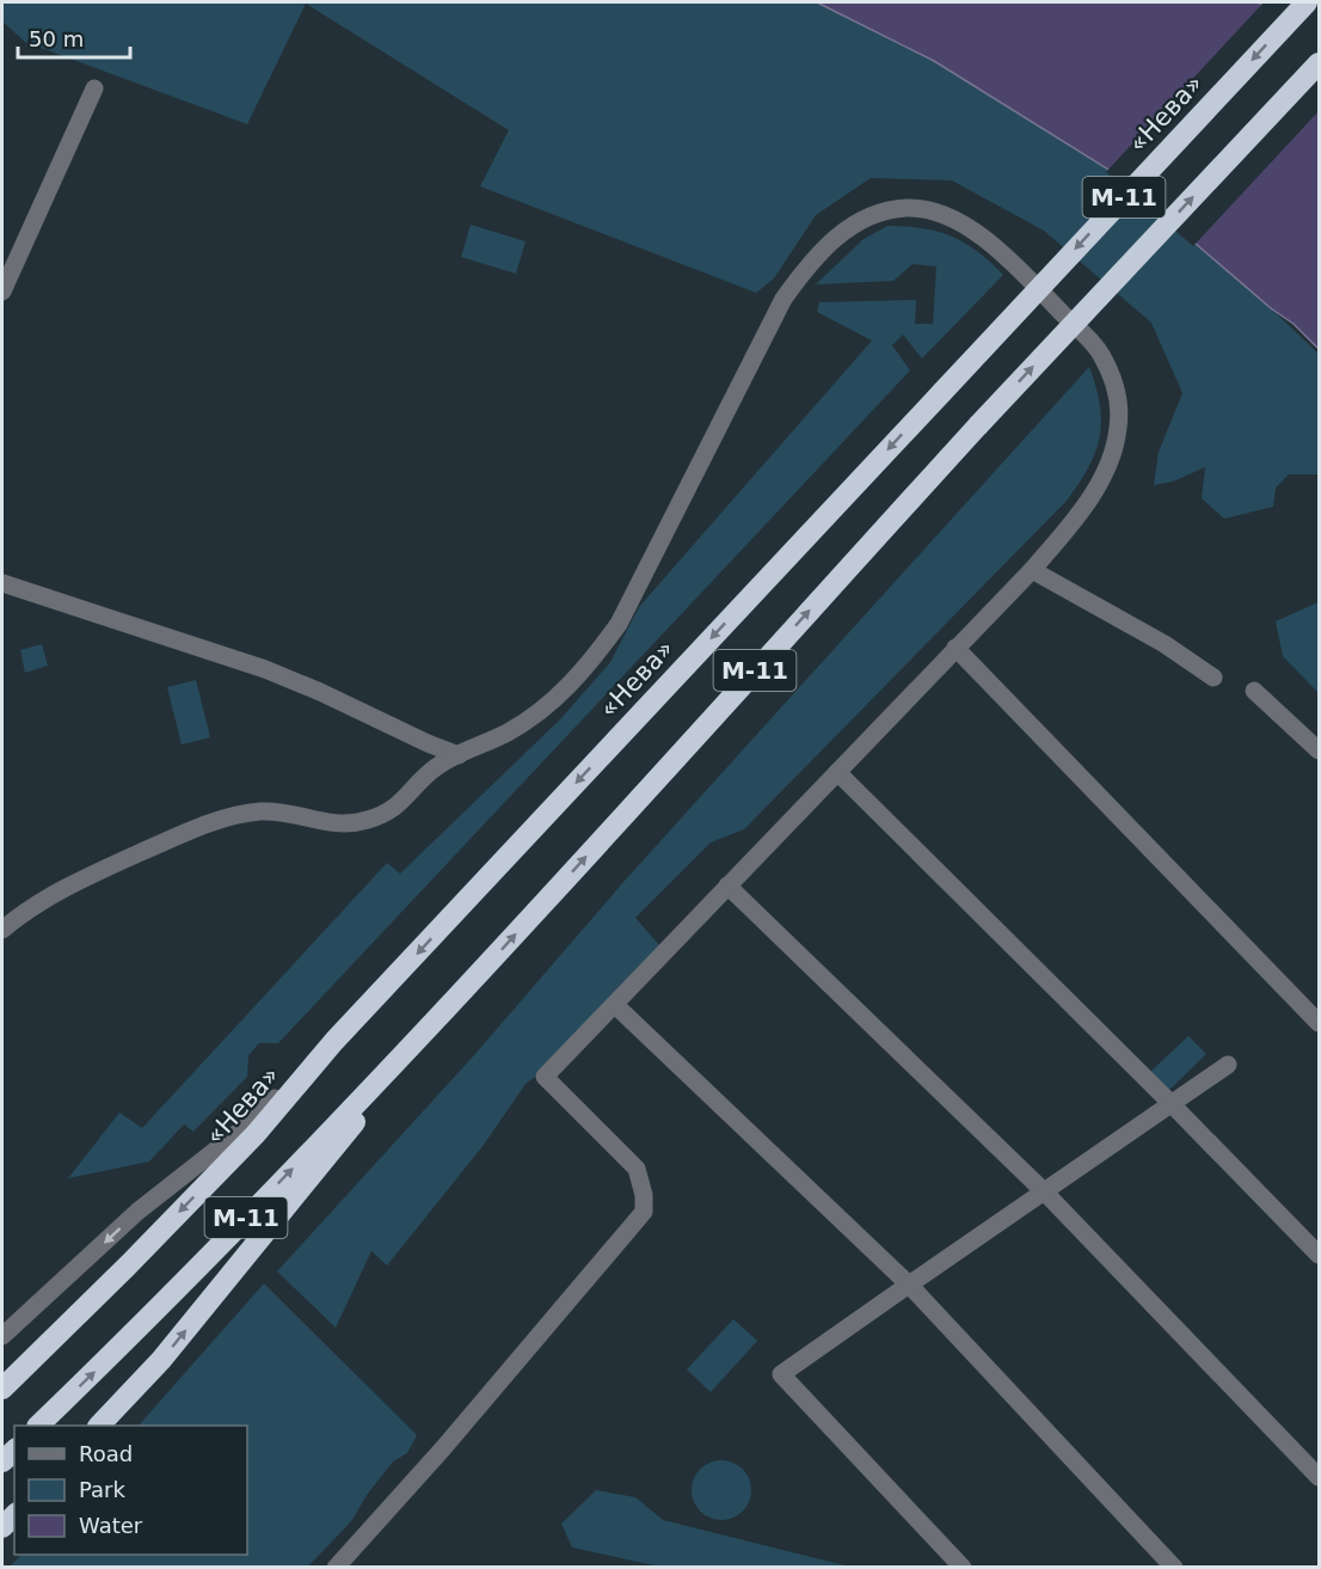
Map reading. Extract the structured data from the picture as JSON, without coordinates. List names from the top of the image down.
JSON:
{
  "streets": {
    "highway": ["«Нева»", "М-11"]
  },
  "legend": ["Road", "Park", "Water"],
  "scale_bar": "50 m"
}
